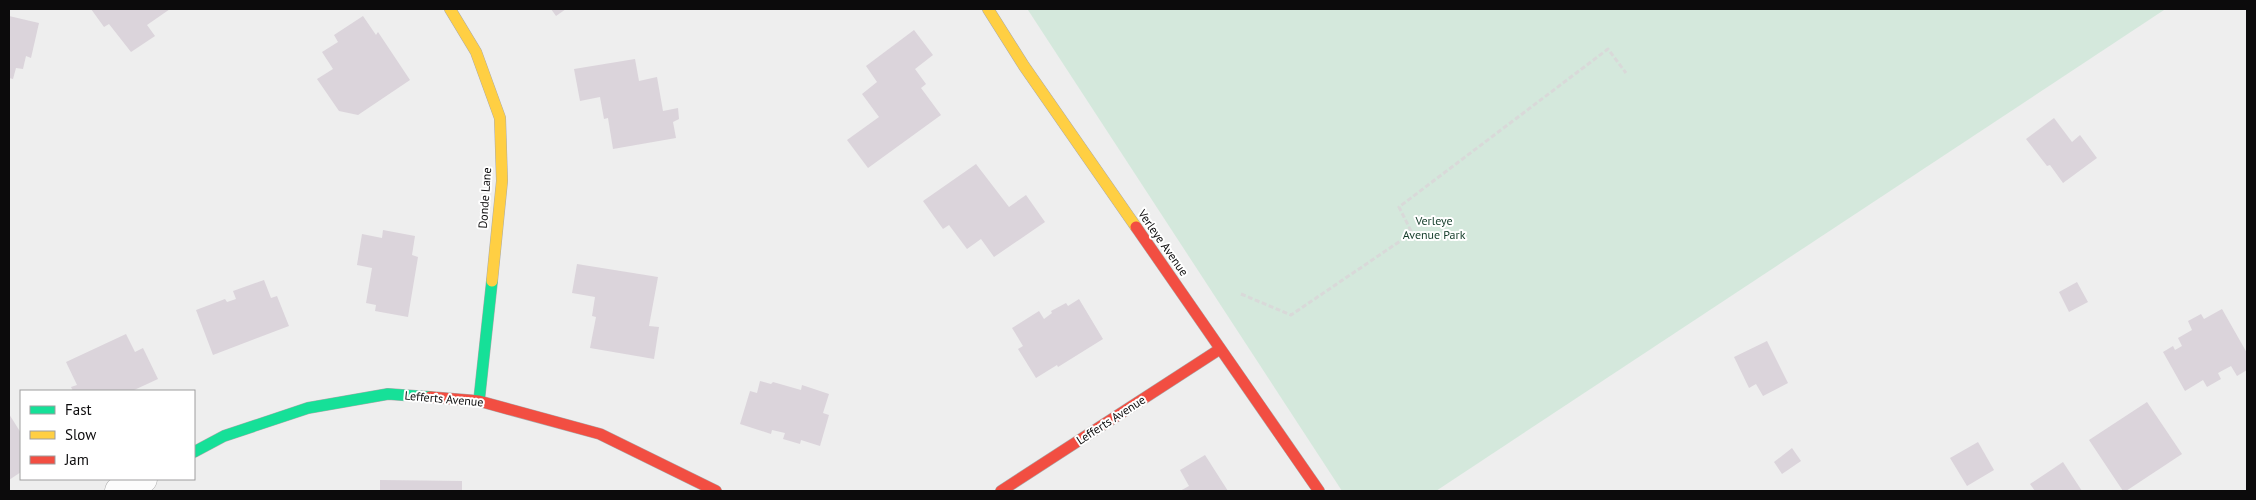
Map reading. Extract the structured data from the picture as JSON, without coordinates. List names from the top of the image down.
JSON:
{
  "streets": {
    "street": ["Donde Lane", "Verleye Avenue", "Lefferts Avenue"]
  },
  "crossings": [
    ["Donde Lane", "Lefferts Avenue"],
    ["Verleye Avenue", "Lefferts Avenue"]
  ],
  "parks": ["Verleye Avenue Park"],
  "legend": ["Fast", "Slow", "Jam"]
}
